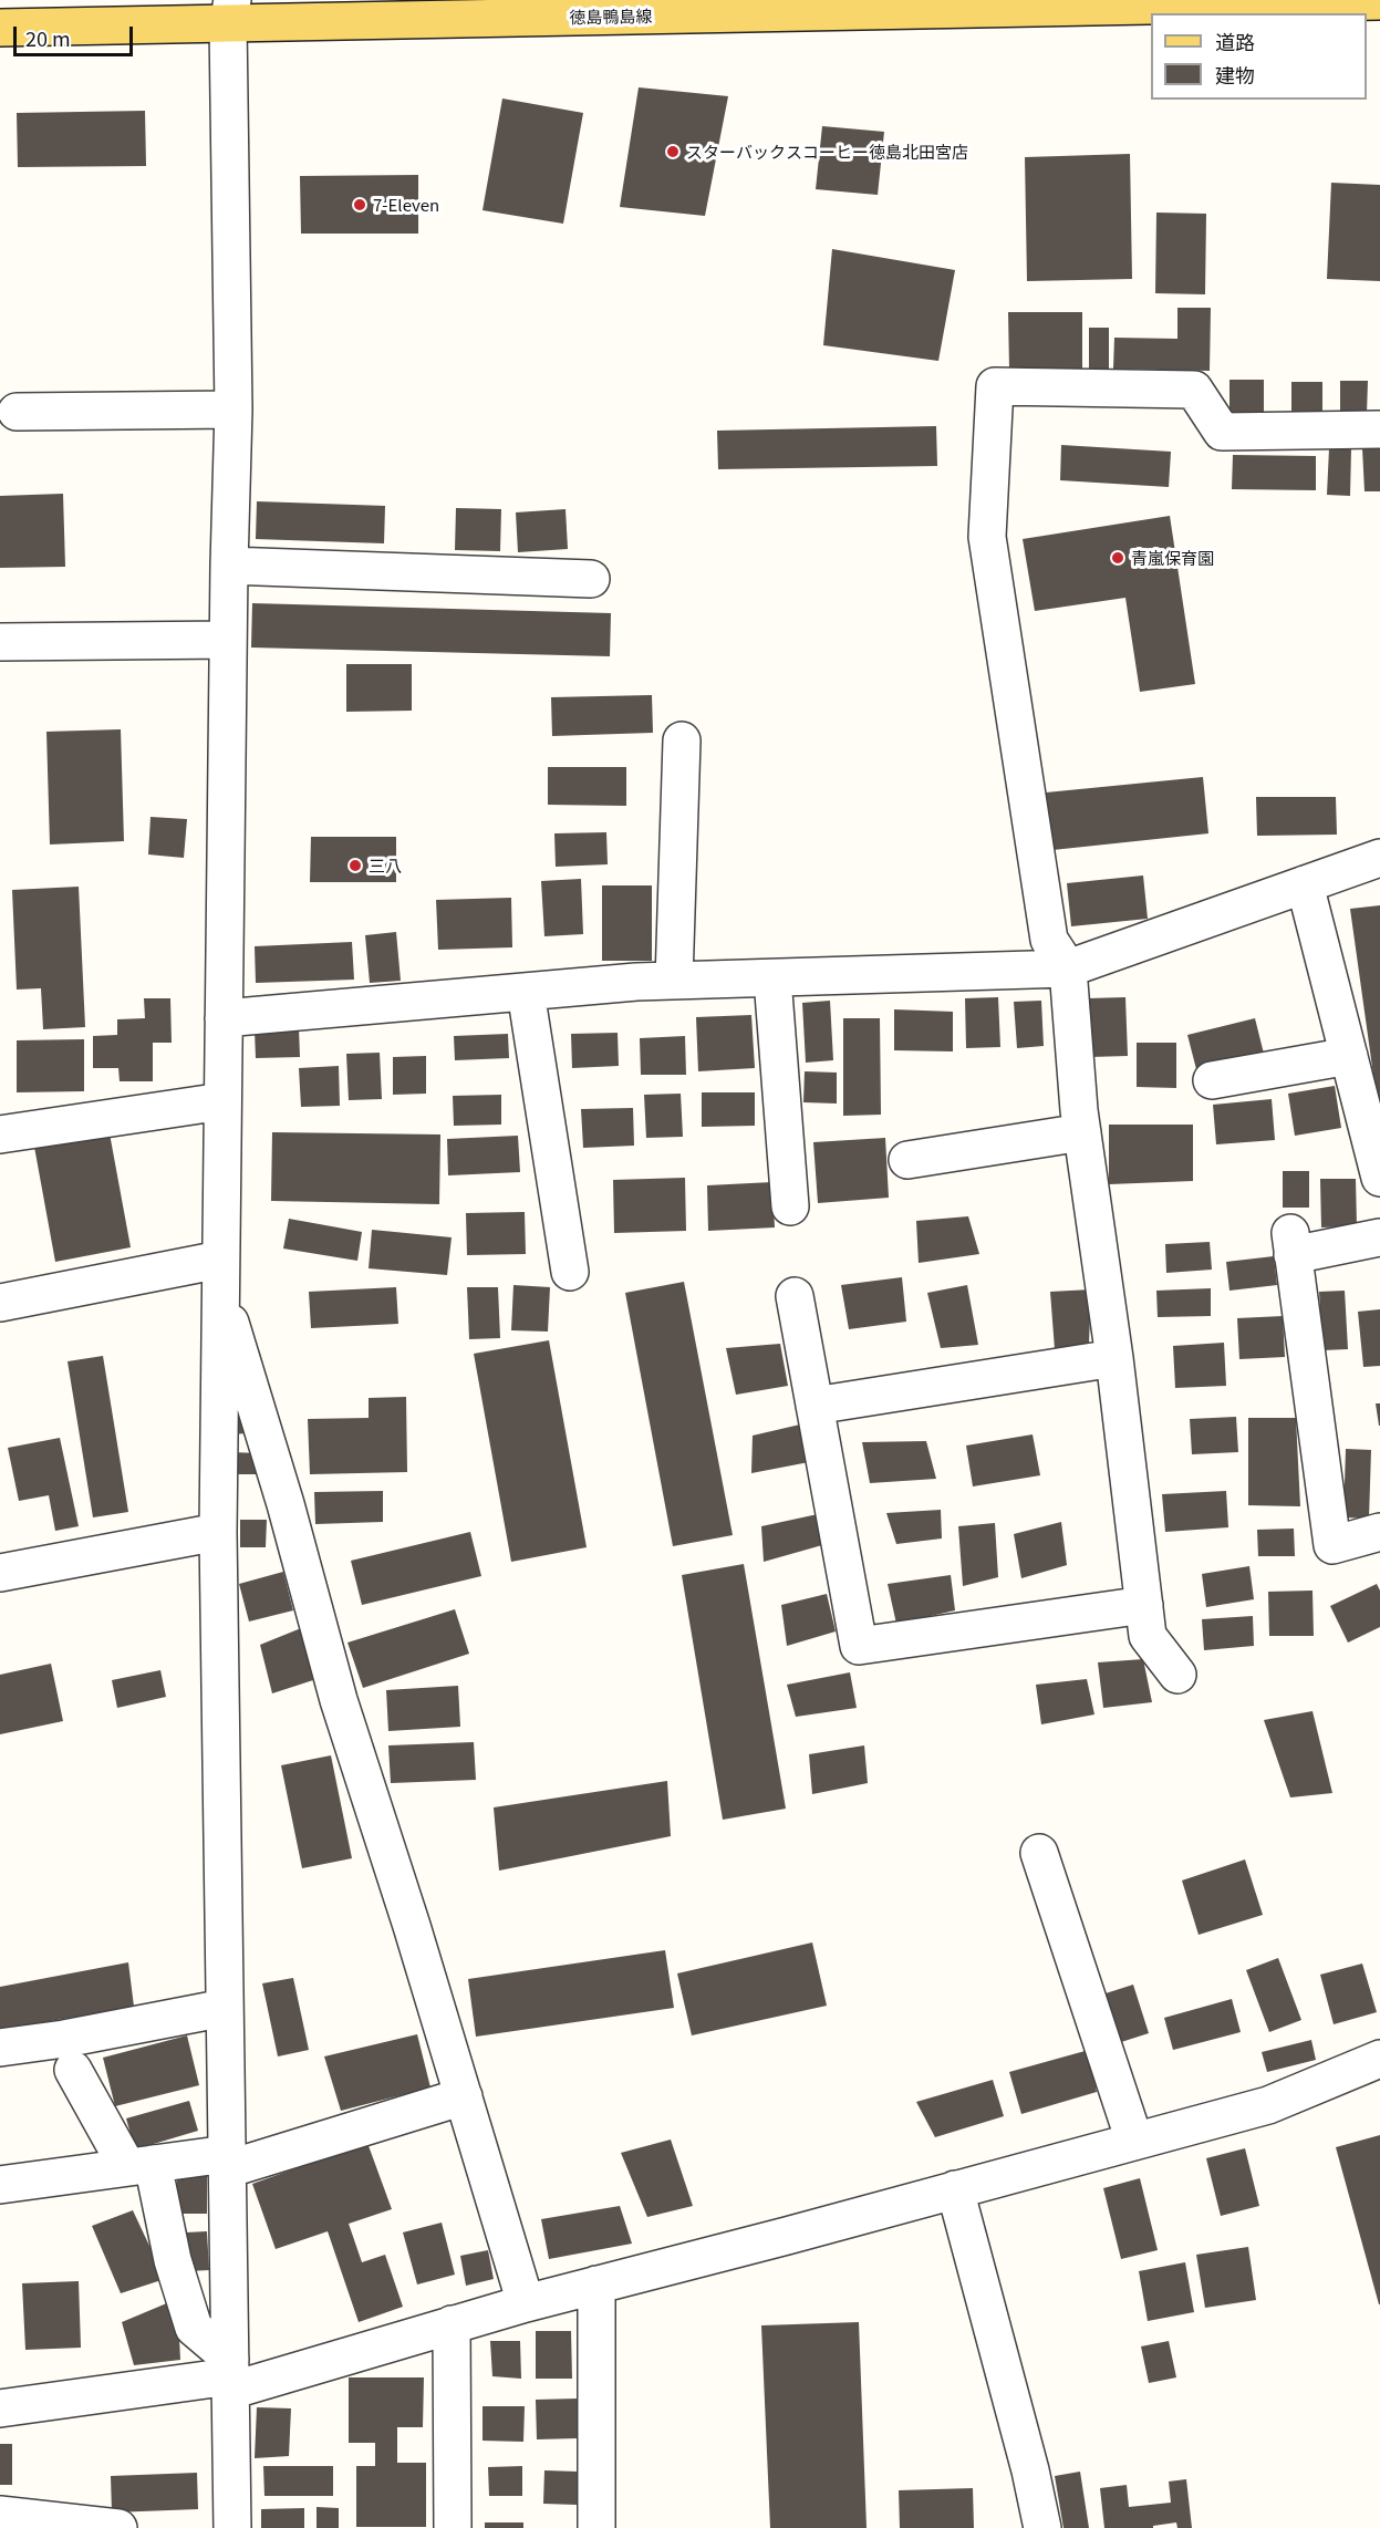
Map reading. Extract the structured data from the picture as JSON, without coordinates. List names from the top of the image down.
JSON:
{
  "streets": {
    "main road": ["徳島鴨島線"]
  },
  "places": [
    "スターバックスコーヒー徳島北田宮店",
    "7-Eleven",
    "青嵐保育園",
    "三八"
  ],
  "legend": ["道路", "建物"],
  "scale_bar": "20 m"
}
